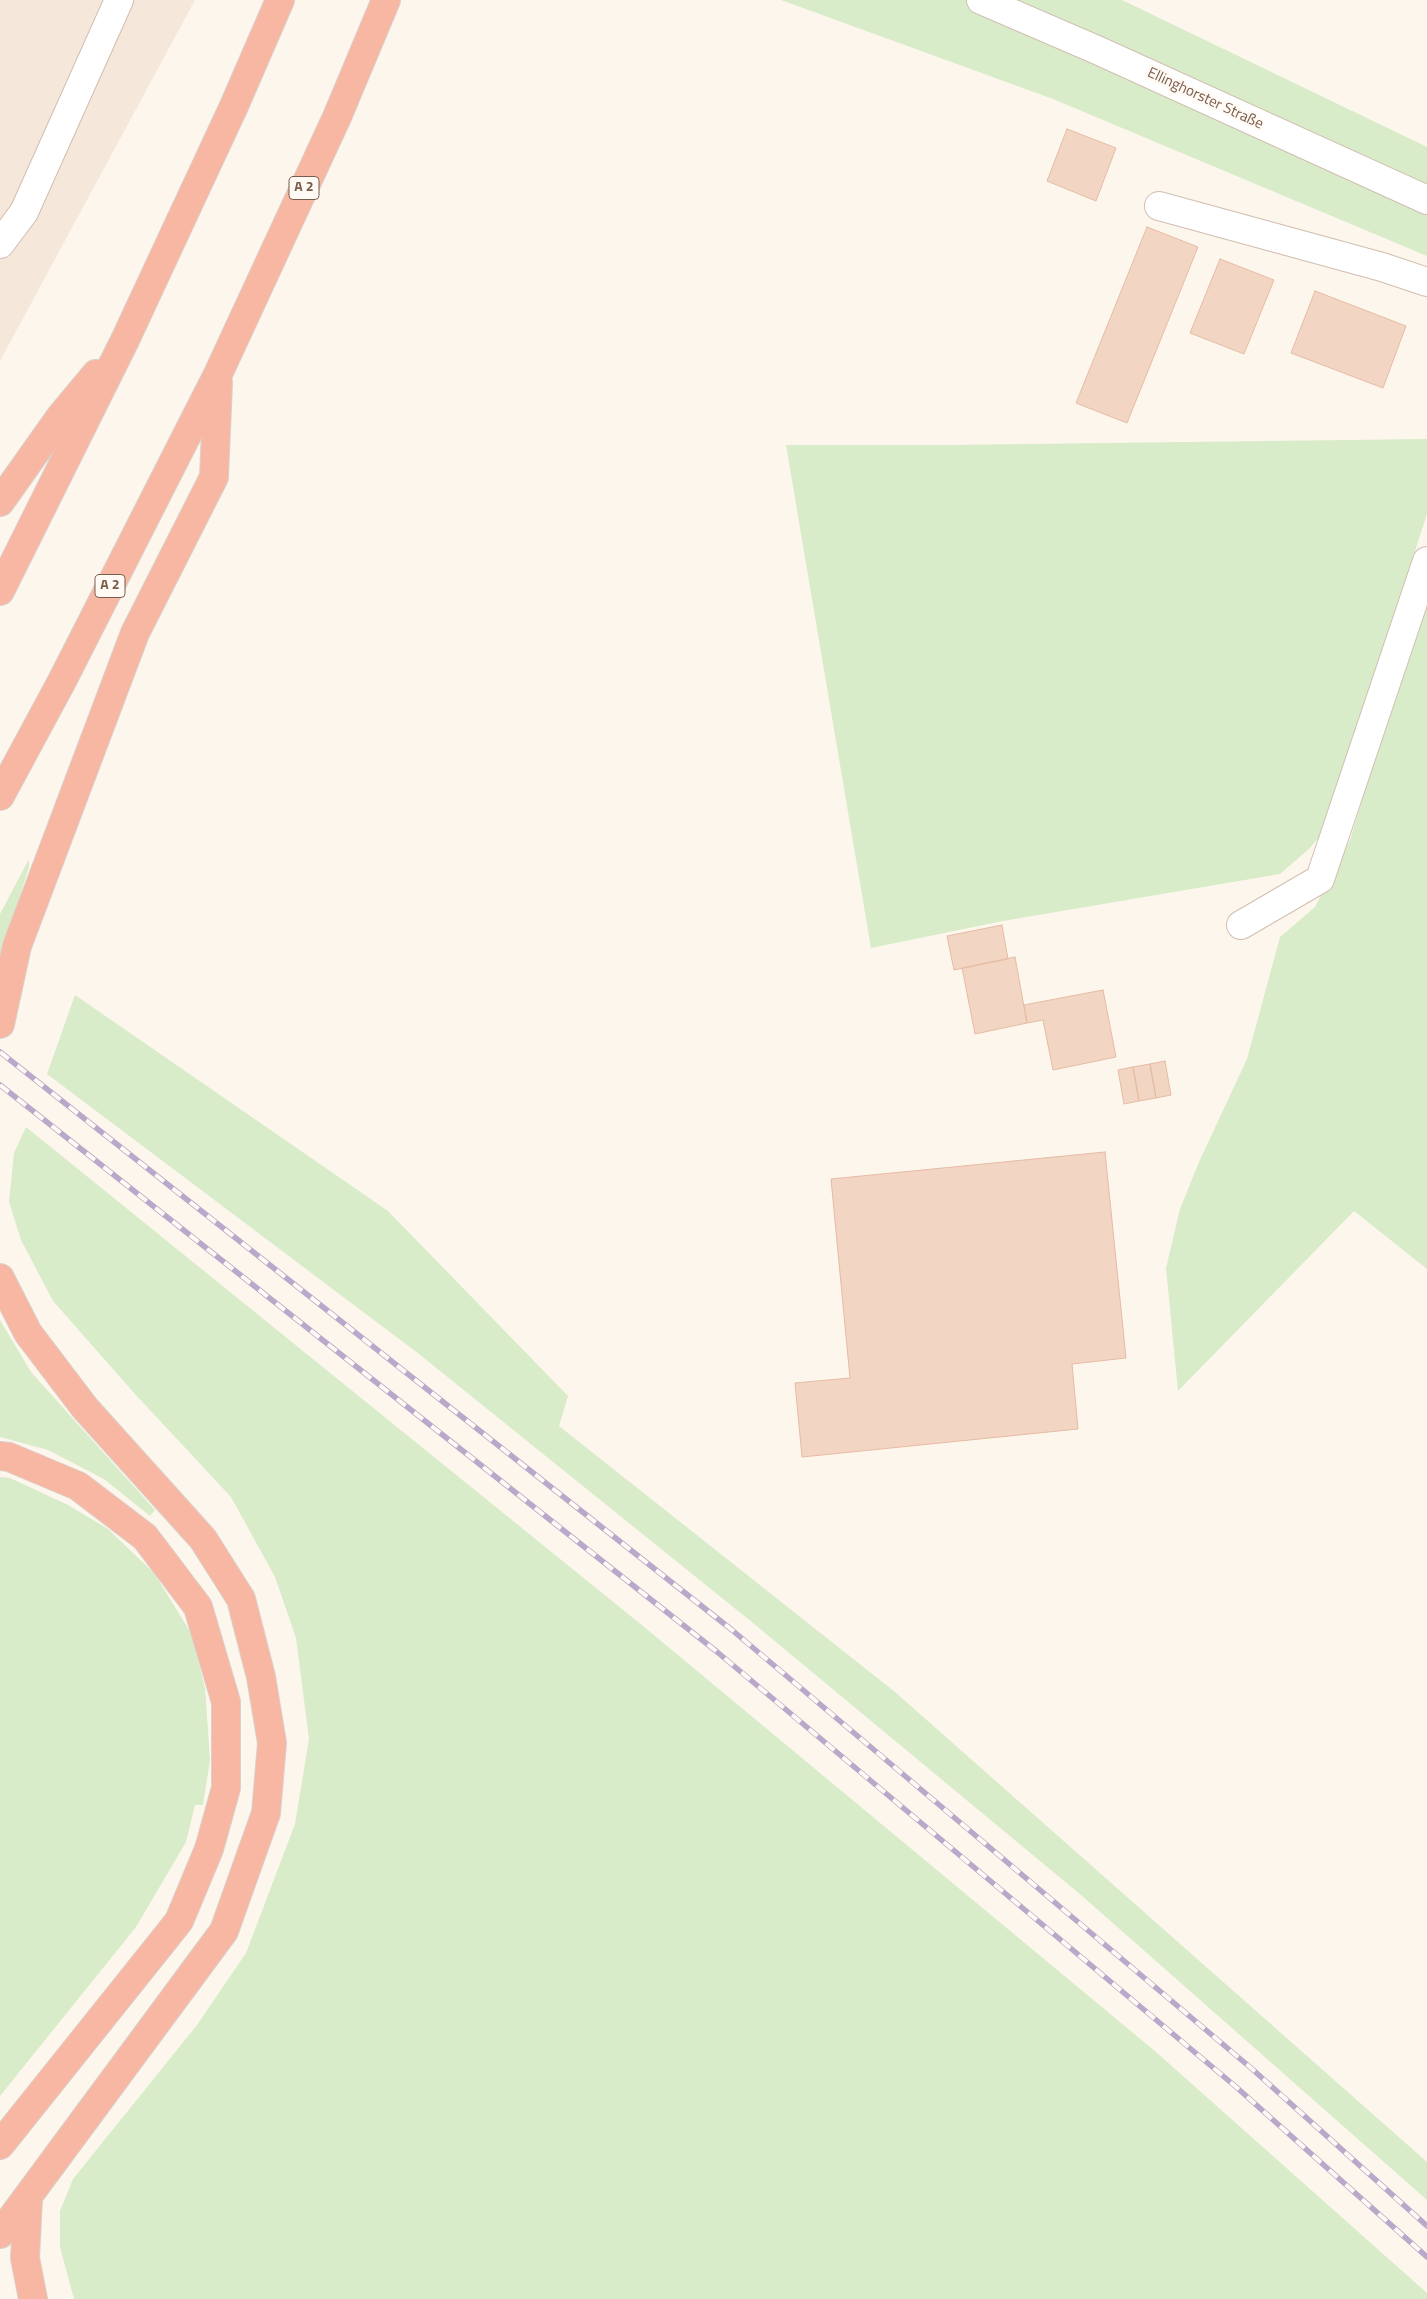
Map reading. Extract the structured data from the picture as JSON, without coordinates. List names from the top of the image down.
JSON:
{
  "streets": {
    "highway": ["A 2"],
    "street": ["Ellinghorster Straße"]
  }
}
